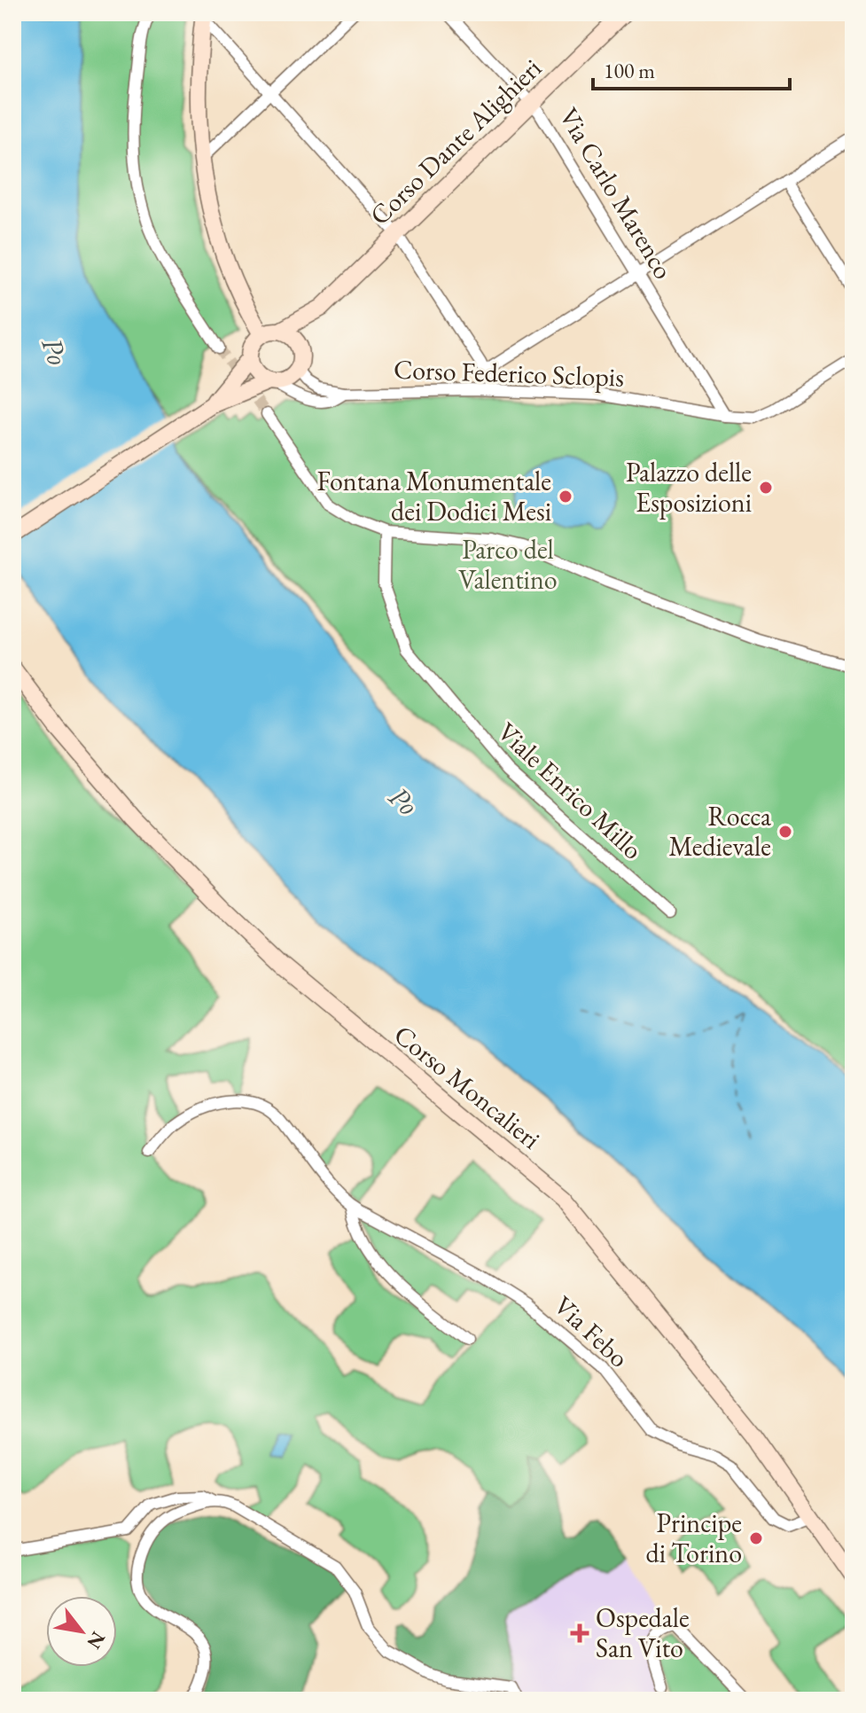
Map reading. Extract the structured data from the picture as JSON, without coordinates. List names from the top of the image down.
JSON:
{
  "streets": {
    "street": [
      "Corso Dante Alighieri",
      "Via Carlo Marenco",
      "Corso Federico Sclopis",
      "Viale Enrico Millo",
      "Corso Moncalieri",
      "Via Febo"
    ]
  },
  "crossings": [
    ["Corso Dante Alighieri", "Via Carlo Marenco"],
    ["Corso Dante Alighieri", "Corso Federico Sclopis"],
    ["Via Carlo Marenco", "Corso Federico Sclopis"],
    ["Corso Moncalieri", "Via Febo"]
  ],
  "water": ["Po"],
  "parks": ["Parco del Valentino"],
  "places": {
    "other": [
      "Palazzo delle Esposizioni",
      "Fontana Monumentale dei Dodici Mesi",
      "Rocca Medievale",
      "Principe di Torino"
    ],
    "health": ["Ospedale San Vito"]
  },
  "scale_bar": "100 m",
  "north": "bottom right"
}
